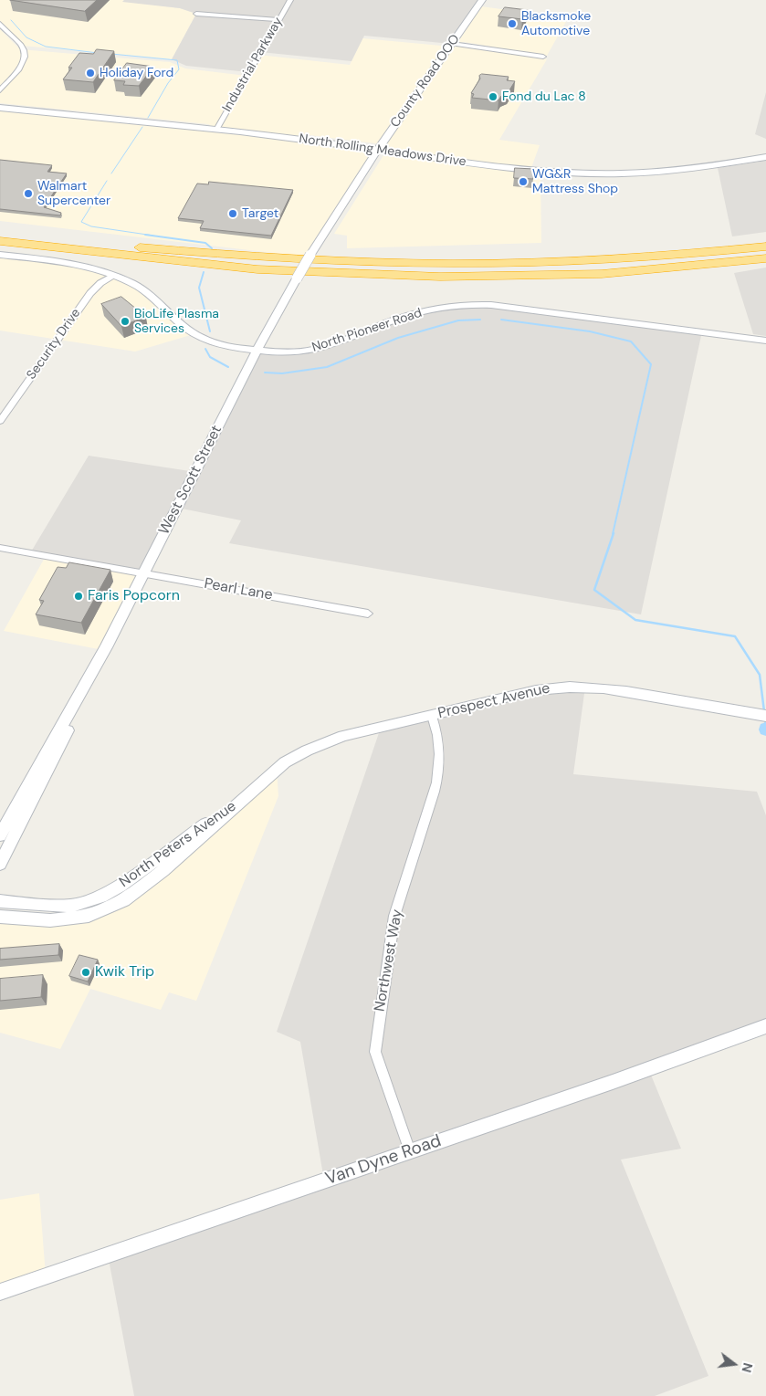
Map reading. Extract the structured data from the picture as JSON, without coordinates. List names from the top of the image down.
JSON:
{
  "streets": {
    "main road": [
      "County Road OOO",
      "North Rolling Meadows Drive",
      "North Pioneer Road",
      "West Scott Street",
      "Prospect Avenue",
      "North Peters Avenue",
      "Van Dyne Road"
    ],
    "street": [
      "Industrial Parkway",
      "Security Drive",
      "Pearl Lane",
      "Northwest Way"
    ]
  },
  "crossings": [
    ["Industrial Parkway", "North Rolling Meadows Drive"],
    ["County Road OOO", "North Rolling Meadows Drive"],
    ["County Road OOO", "West Scott Street"],
    ["North Pioneer Road", "Security Drive"],
    ["North Pioneer Road", "West Scott Street"],
    ["West Scott Street", "Pearl Lane"],
    ["Prospect Avenue", "North Peters Avenue"],
    ["Prospect Avenue", "Northwest Way"],
    ["Northwest Way", "Van Dyne Road"]
  ],
  "places": [
    "Blacksmoke Automotive",
    "Holiday Ford",
    "Fond du Lac 8",
    "WG&R Mattress Shop",
    "Walmart Supercenter",
    "Target",
    "BioLife Plasma Services",
    "Faris Popcorn",
    "Kwik Trip"
  ],
  "north": "right"
}
